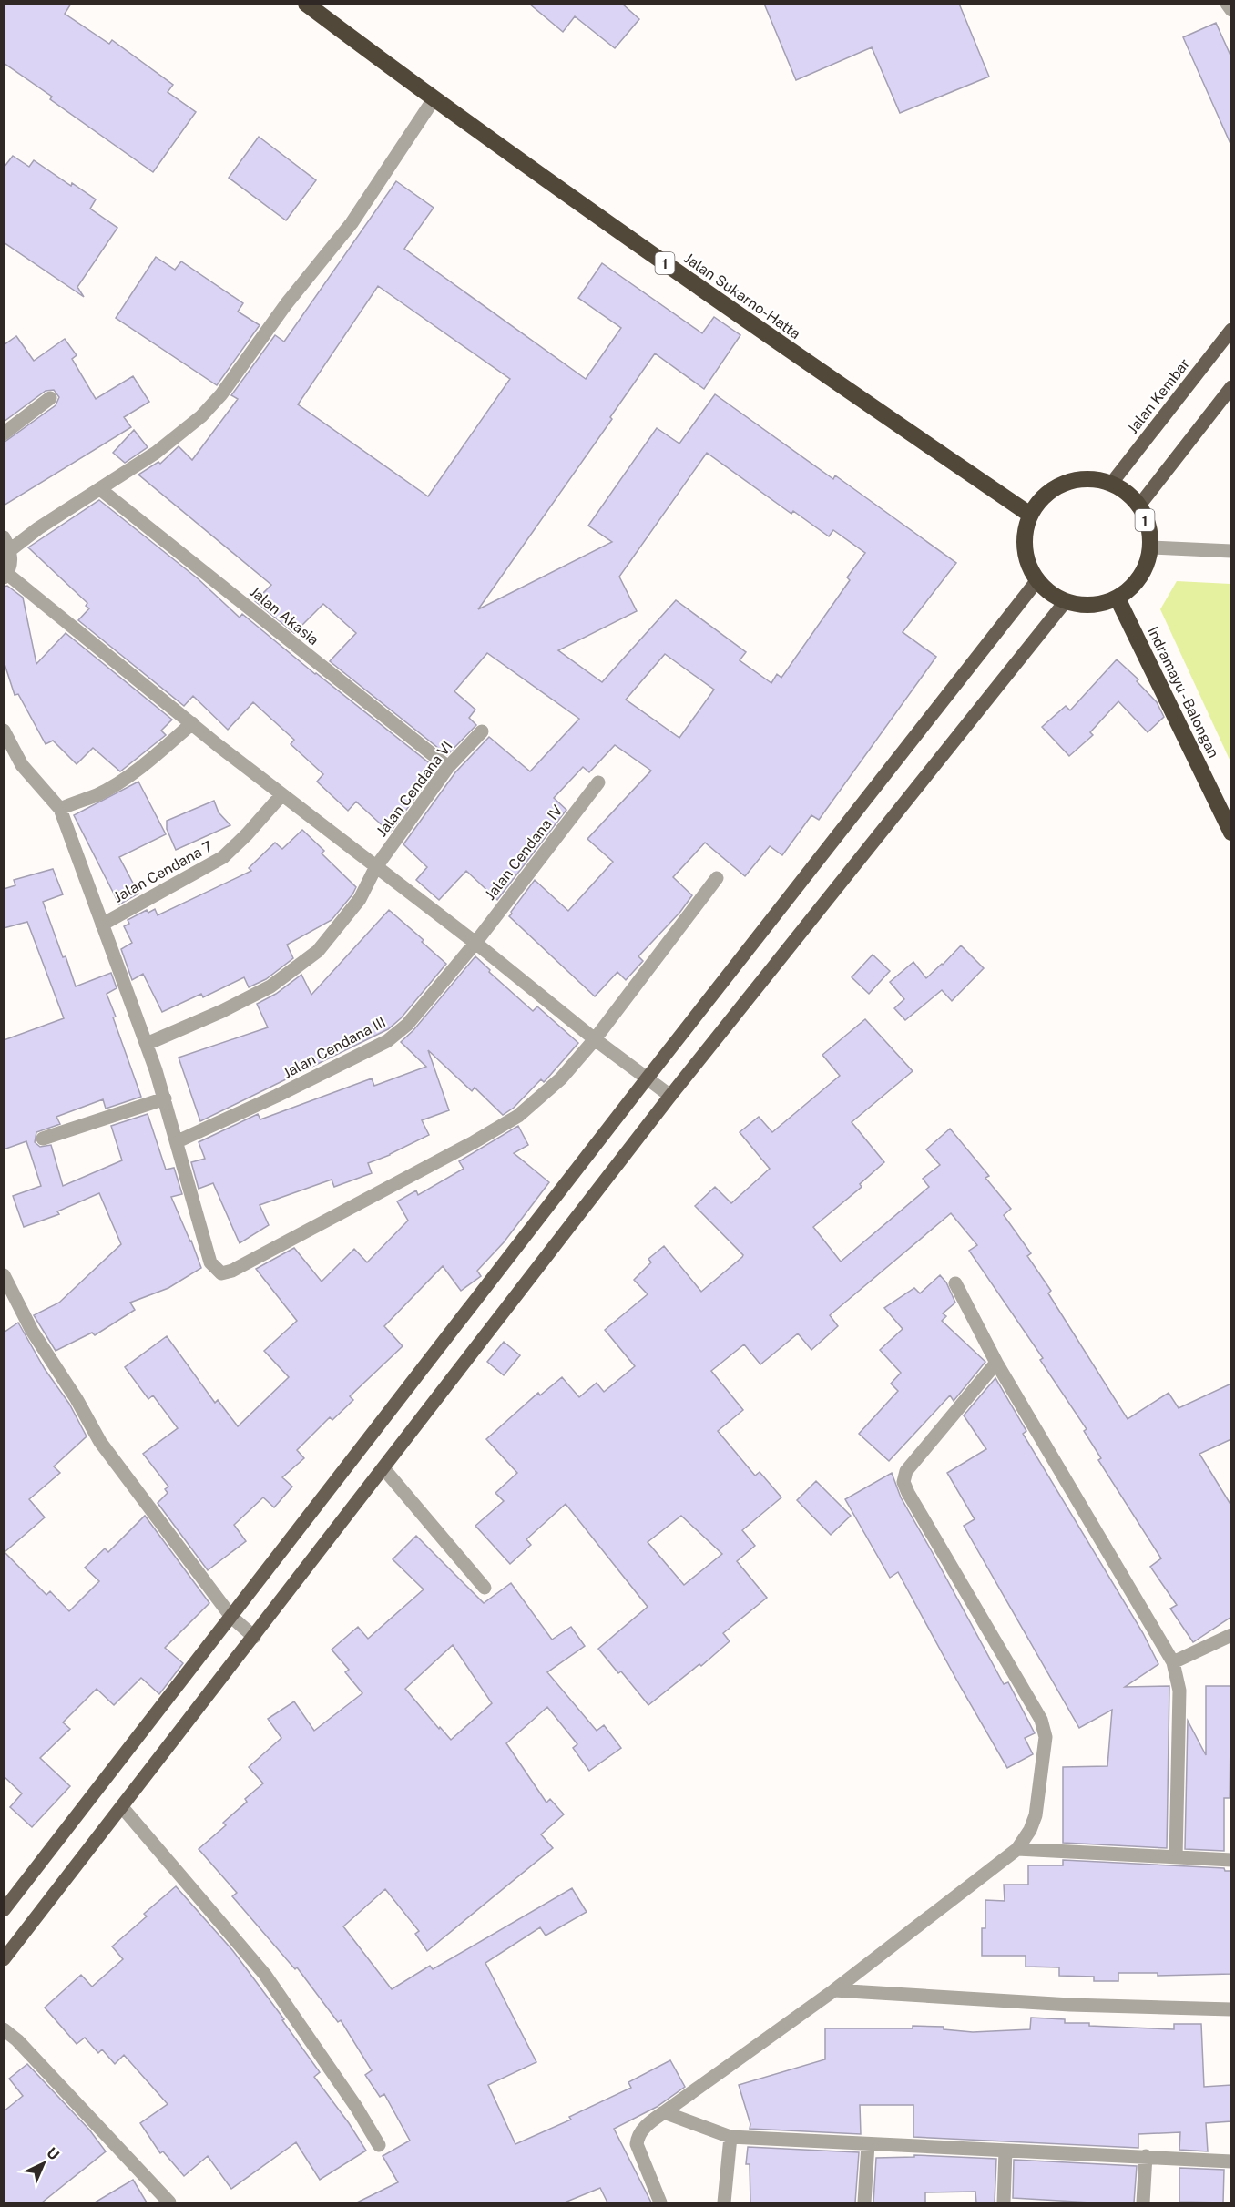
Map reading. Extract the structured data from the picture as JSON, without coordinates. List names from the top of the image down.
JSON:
{
  "streets": {
    "highway": ["1", "Jalan Sukarno-Hatta", "Indramayu - Balongan"],
    "main road": ["Jalan Kembar"],
    "street": [
      "Jalan Akasia",
      "Jalan Cendana VI",
      "Jalan Cendana IV",
      "Jalan Cendana 7",
      "Jalan Cendana III"
    ]
  },
  "crossings": [
    ["1", "Jalan Sukarno-Hatta"],
    ["1", "Jalan Kembar"],
    ["1", "Indramayu - Balongan"],
    ["Jalan Sukarno-Hatta", "Jalan Kembar"],
    ["Jalan Sukarno-Hatta", "Indramayu - Balongan"],
    ["Jalan Kembar", "Indramayu - Balongan"],
    ["Jalan Akasia", "Jalan Cendana VI"],
    ["Jalan Cendana IV", "Jalan Cendana III"]
  ],
  "north": "top right"
}
